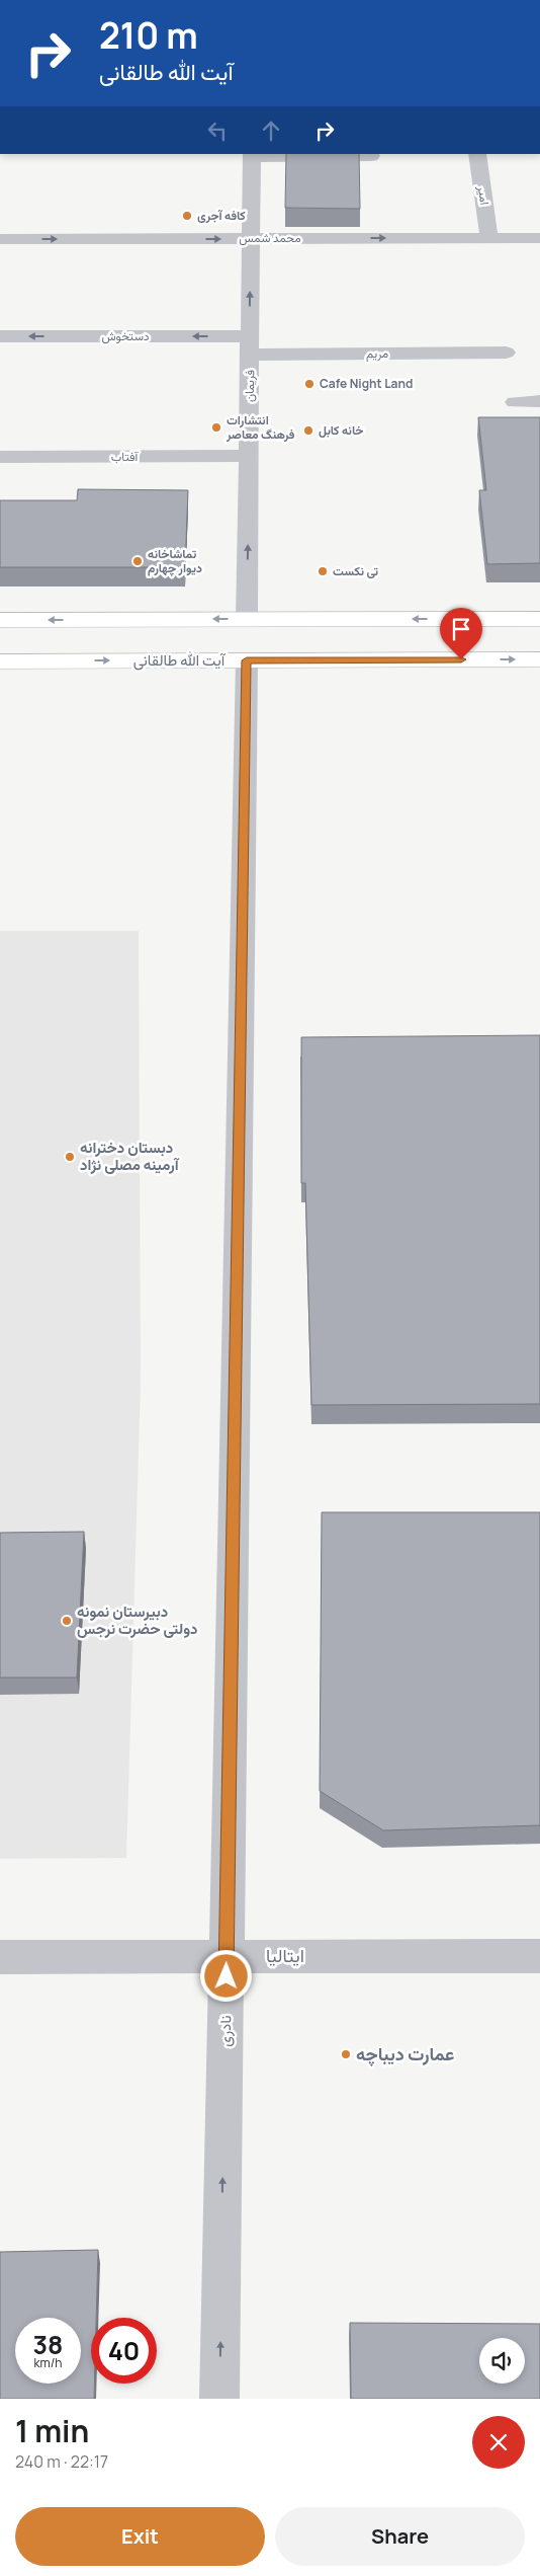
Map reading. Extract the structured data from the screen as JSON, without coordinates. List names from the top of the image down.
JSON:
{
  "streets": {
    "main road": ["آیت الله طالقانی"],
    "street": [
      "امیر",
      "محمد شمس",
      "دستخوش",
      "مریم",
      "فریمان",
      "آفتاب",
      "ایتالیا",
      "نادری"
    ]
  },
  "crossings": [
    ["امیر", "محمد شمس"],
    ["محمد شمس", "فریمان"],
    ["دستخوش", "مریم"],
    ["دستخوش", "فریمان"],
    ["مریم", "فریمان"],
    ["فریمان", "آفتاب"],
    ["آیت الله طالقانی", "نادری"],
    ["ایتالیا", "نادری"]
  ],
  "one_way": ["محمد شمس", "دستخوش", "فریمان"],
  "places": [
    "کافه آجری",
    "Cafe Night Land",
    "انتشارات فرهنگ معاصر",
    "خانه کابل",
    "تماشاخانه دیوار چهارم",
    "تی نکست",
    "دبستان دخترانه آرمینه مصلی نژاد",
    "دبیرستان نمونه دولتی حضرت نرجس",
    "عمارت دیباچه"
  ],
  "page": {
    "turn": ["210 m", "آیت الله طالقانی"],
    "speed": "38 km/h",
    "limit": "40",
    "heading": ["1 min", "240 m · 22:17"],
    "buttons": ["Exit", "Share"]
  }
}
